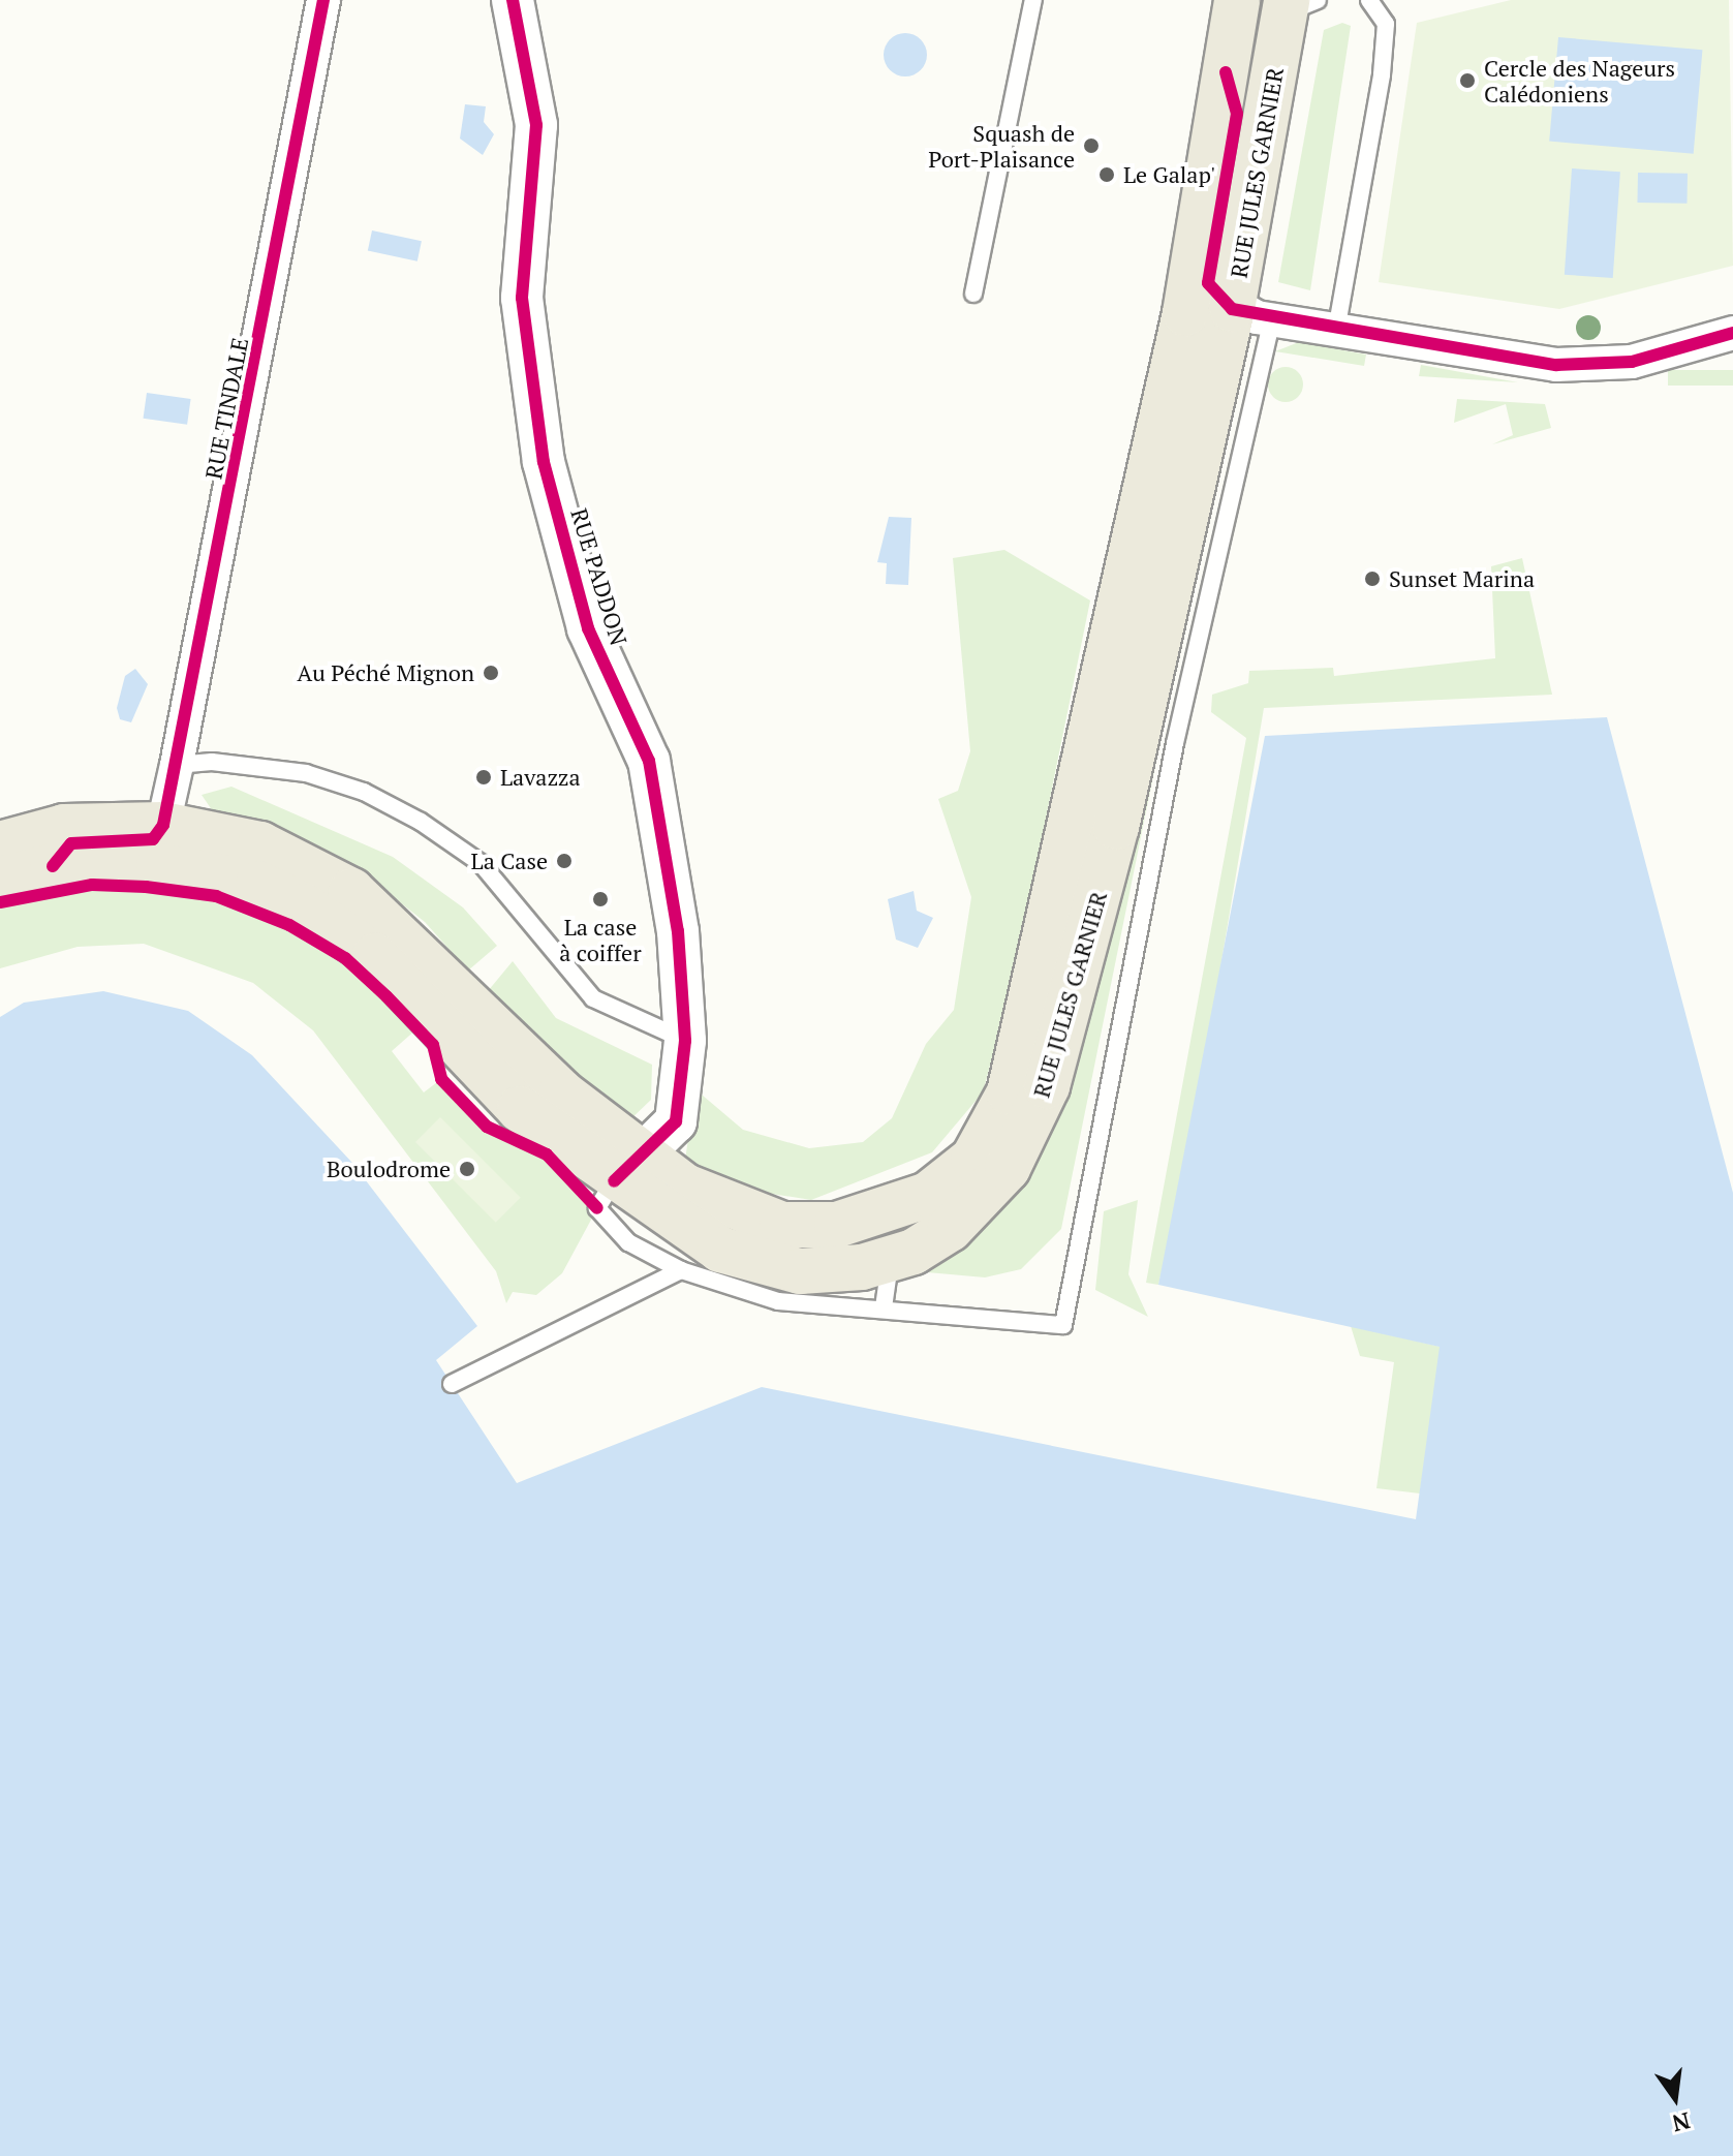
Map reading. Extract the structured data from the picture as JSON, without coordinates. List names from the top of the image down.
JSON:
{
  "streets": {
    "main road": ["RUE JULES GARNIER"],
    "street": ["RUE TINDALE", "RUE PADDON"]
  },
  "crossings": [
    ["RUE JULES GARNIER", "RUE TINDALE"],
    ["RUE JULES GARNIER", "RUE PADDON"]
  ],
  "places": [
    "Cercle des Nageurs Calédoniens",
    "Squash de Port-Plaisance",
    "Le Galap'",
    "Sunset Marina",
    "Au Péché Mignon",
    "Lavazza",
    "La Case",
    "La case à coiffer",
    "Boulodrome"
  ],
  "north": "bottom"
}
